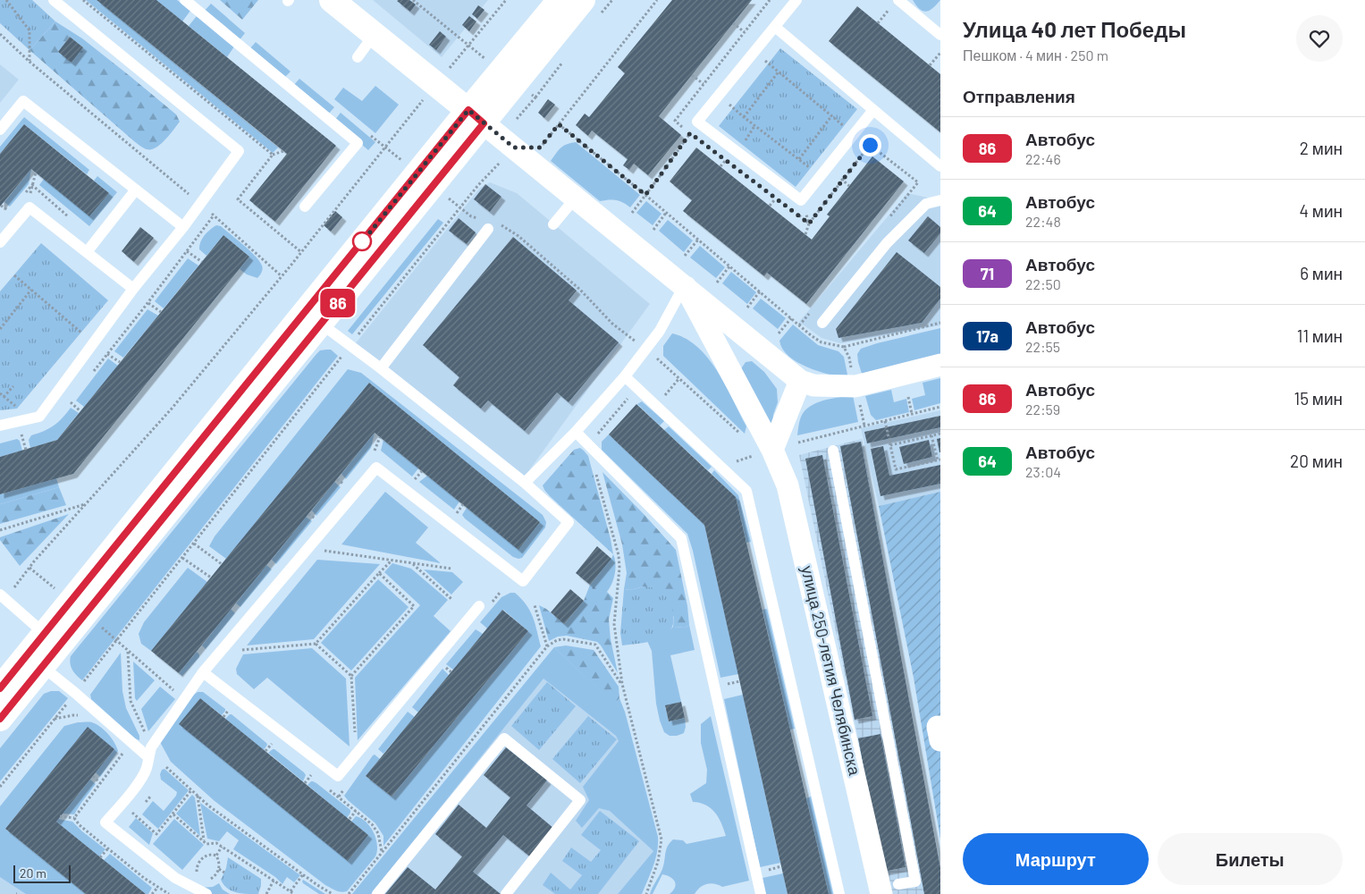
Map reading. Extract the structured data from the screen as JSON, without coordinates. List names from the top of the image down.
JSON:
{
  "streets": {
    "street": ["улица 250-летия Челябинска"]
  },
  "lines": ["bus line 86"],
  "scale_bar": "20 m",
  "page": {
    "on_map": "86",
    "heading": [
      ["Улица 40 лет Победы", "Пешком · 4 мин · 250 m"],
      "Отправления"
    ],
    "list": [
      {
        "mark": "86",
        "name": "Автобус",
        "note": "22:46",
        "value": "2 мин"
      },
      {
        "mark": "64",
        "name": "Автобус",
        "note": "22:48",
        "value": "4 мин"
      },
      {
        "mark": "71",
        "name": "Автобус",
        "note": "22:50",
        "value": "6 мин"
      },
      {
        "mark": "17a",
        "name": "Автобус",
        "note": "22:55",
        "value": "11 мин"
      },
      {
        "mark": "86",
        "name": "Автобус",
        "note": "22:59",
        "value": "15 мин"
      },
      {
        "mark": "64",
        "name": "Автобус",
        "note": "23:04",
        "value": "20 мин"
      }
    ],
    "buttons": ["Маршрут", "Билеты"],
    "scale": "20 m"
  }
}
